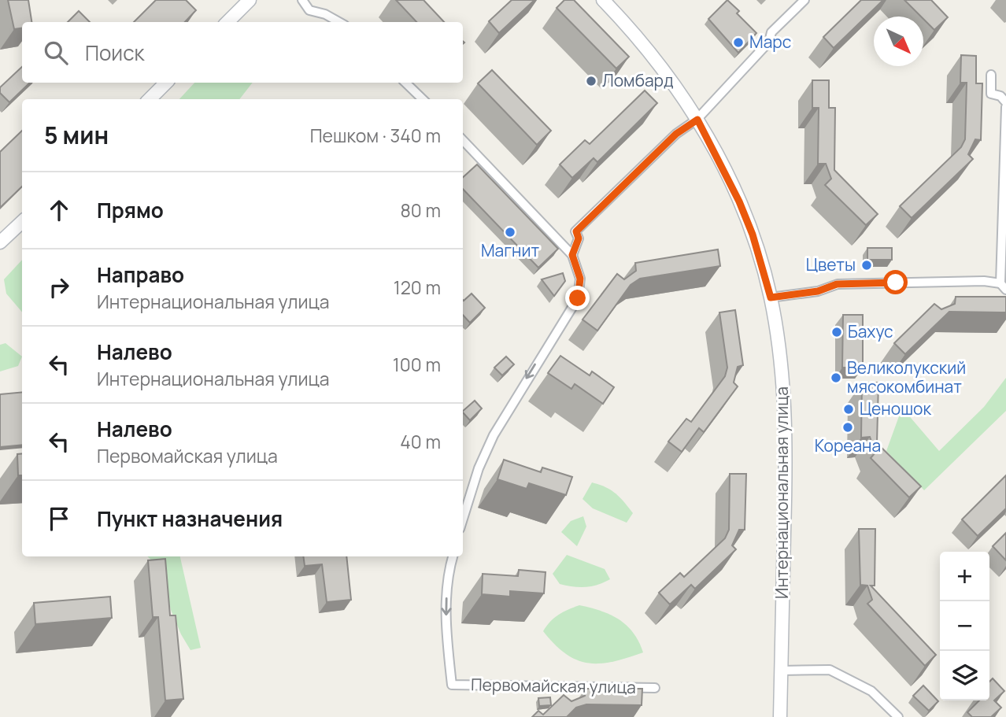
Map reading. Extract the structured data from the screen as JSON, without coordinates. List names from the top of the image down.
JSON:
{
  "streets": {
    "main road": ["Интернациональная улица"],
    "street": ["Первомайская улица"]
  },
  "places": [
    "Марс",
    "Ломбард",
    "Магнит",
    "Цветы",
    "Бахус",
    "Великолукский мясокомбинат",
    "Ценошок",
    "Кореана"
  ],
  "north": "bottom right",
  "page": {
    "search": "Поиск",
    "heading": ["5 мин", "Пешком · 340 m"],
    "list": [
      ["Прямо", "80 m"],
      ["Направо", "Интернациональная улица", "120 m"],
      ["Налево", "Интернациональная улица", "100 m"],
      ["Налево", "Первомайская улица", "40 m"],
      "Пункт назначения"
    ],
    "map_buttons": ["+", "−"]
  }
}
